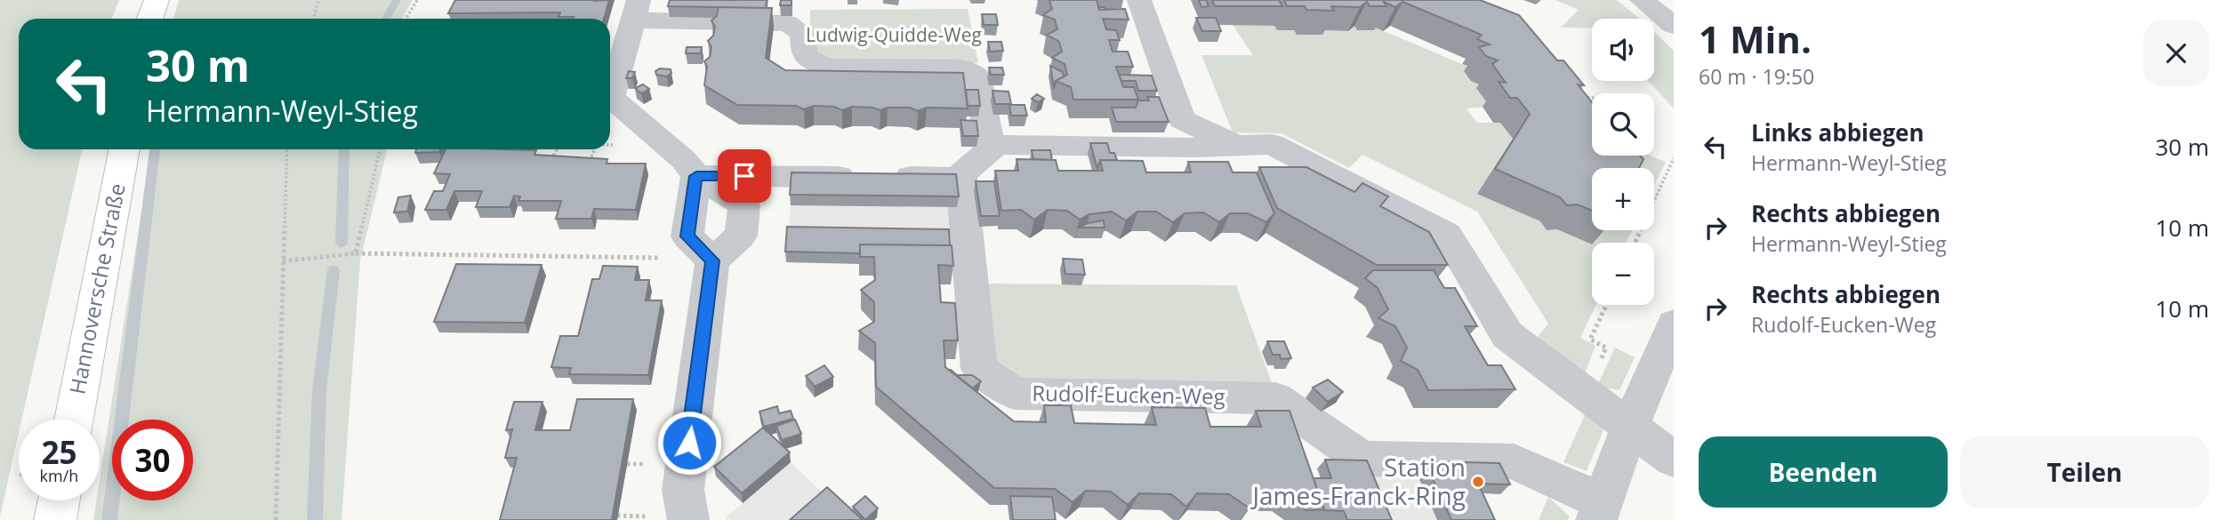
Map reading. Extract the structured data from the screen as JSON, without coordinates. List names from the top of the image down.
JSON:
{
  "streets": {
    "street": ["Hannoversche Straße", "Rudolf-Eucken-Weg"]
  },
  "parks": ["Ludwig-Quidde-Weg"],
  "places": ["Station James-Franck-Ring"],
  "page": {
    "heading": ["1 Min.", "60 m · 19:50"],
    "map_buttons": ["+", "−"],
    "turn": ["30 m", "Hermann-Weyl-Stieg"],
    "list": [
      {
        "name": "Links abbiegen",
        "note": "Hermann-Weyl-Stieg",
        "value": "30 m"
      },
      {
        "name": "Rechts abbiegen",
        "note": "Hermann-Weyl-Stieg",
        "value": "10 m"
      },
      {
        "name": "Rechts abbiegen",
        "note": "Rudolf-Eucken-Weg",
        "value": "10 m"
      }
    ],
    "speed": "25 km/h",
    "limit": "30",
    "buttons": ["Beenden", "Teilen"]
  }
}
